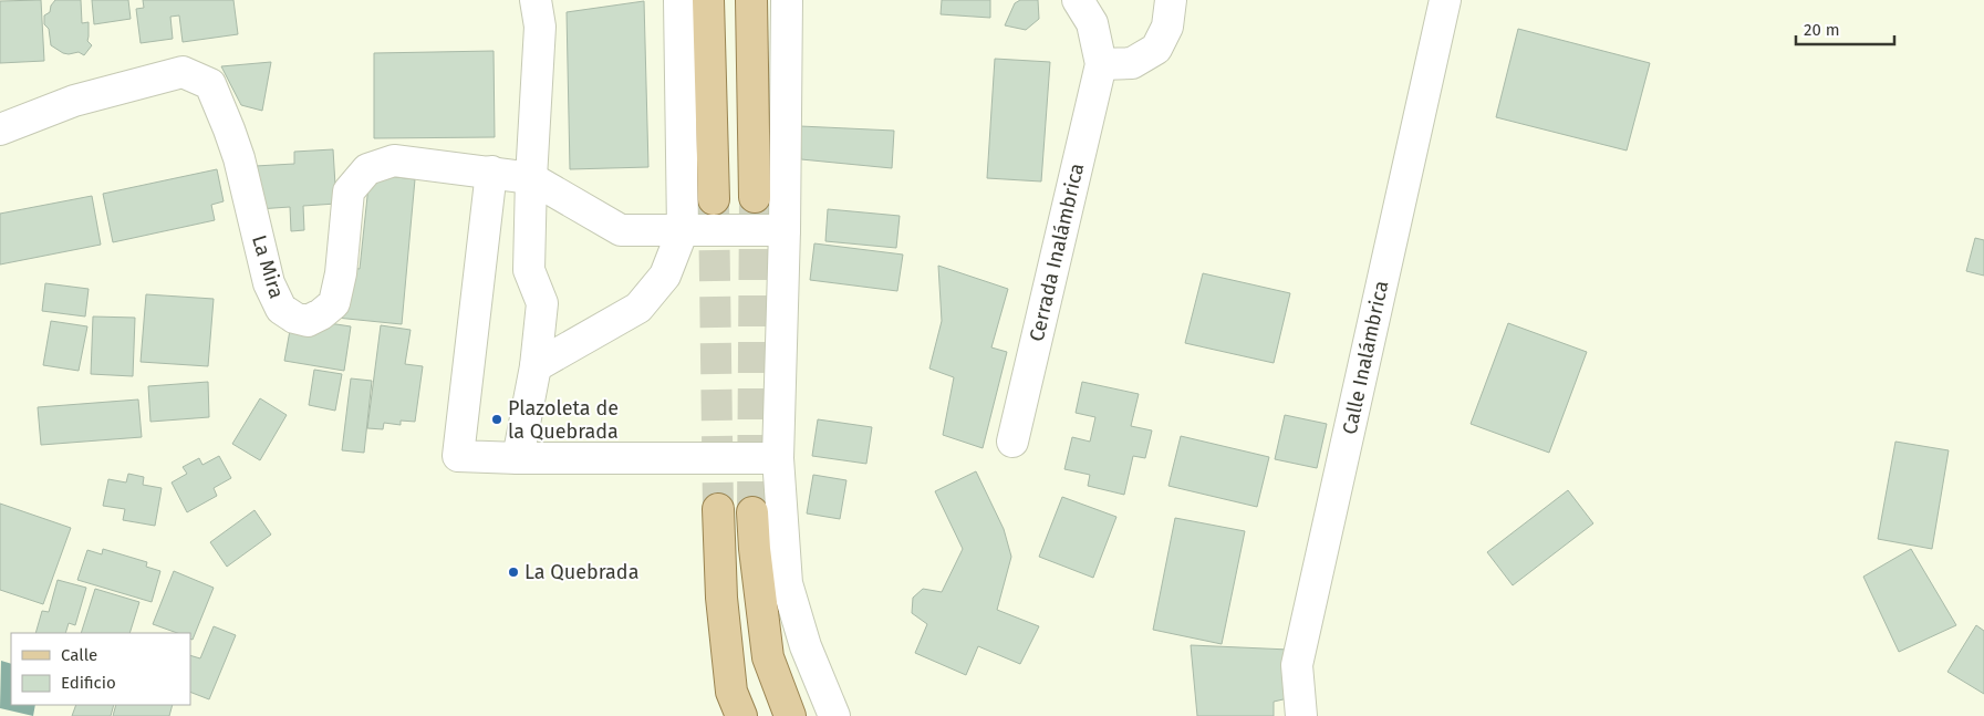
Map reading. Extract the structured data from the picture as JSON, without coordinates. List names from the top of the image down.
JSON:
{
  "streets": {
    "street": ["Cerrada Inalámbrica", "La Mira", "Calle Inalámbrica"]
  },
  "places": ["Plazoleta de la Quebrada", "La Quebrada"],
  "legend": ["Calle", "Edificio"],
  "scale_bar": "20 m"
}
